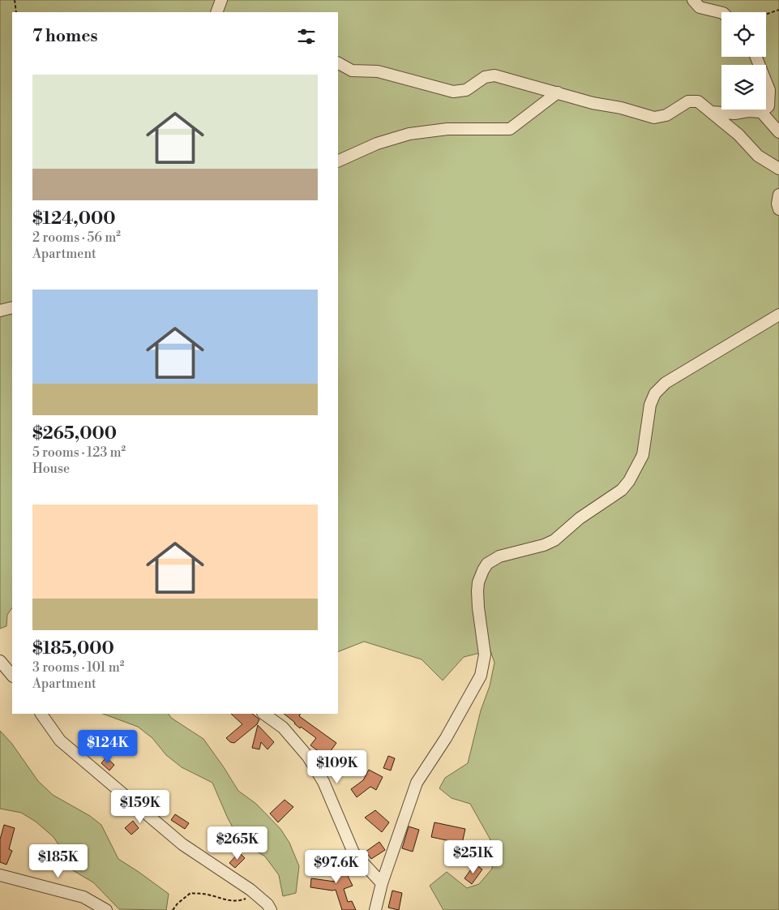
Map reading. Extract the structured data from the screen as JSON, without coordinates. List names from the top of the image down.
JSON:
{
  "page": {
    "heading": "7 homes",
    "list": [
      {
        "name": "$124,000",
        "note": "2 rooms · 56 m² · Apartment"
      },
      {
        "name": "$265,000",
        "note": "5 rooms · 123 m² · House"
      },
      {
        "name": "$185,000",
        "note": "3 rooms · 101 m² · Apartment"
      }
    ],
    "price": [
      "$124K",
      "$109K",
      "$159K",
      "$265K",
      "$251K",
      "$185K",
      "$97.6K"
    ]
  }
}
